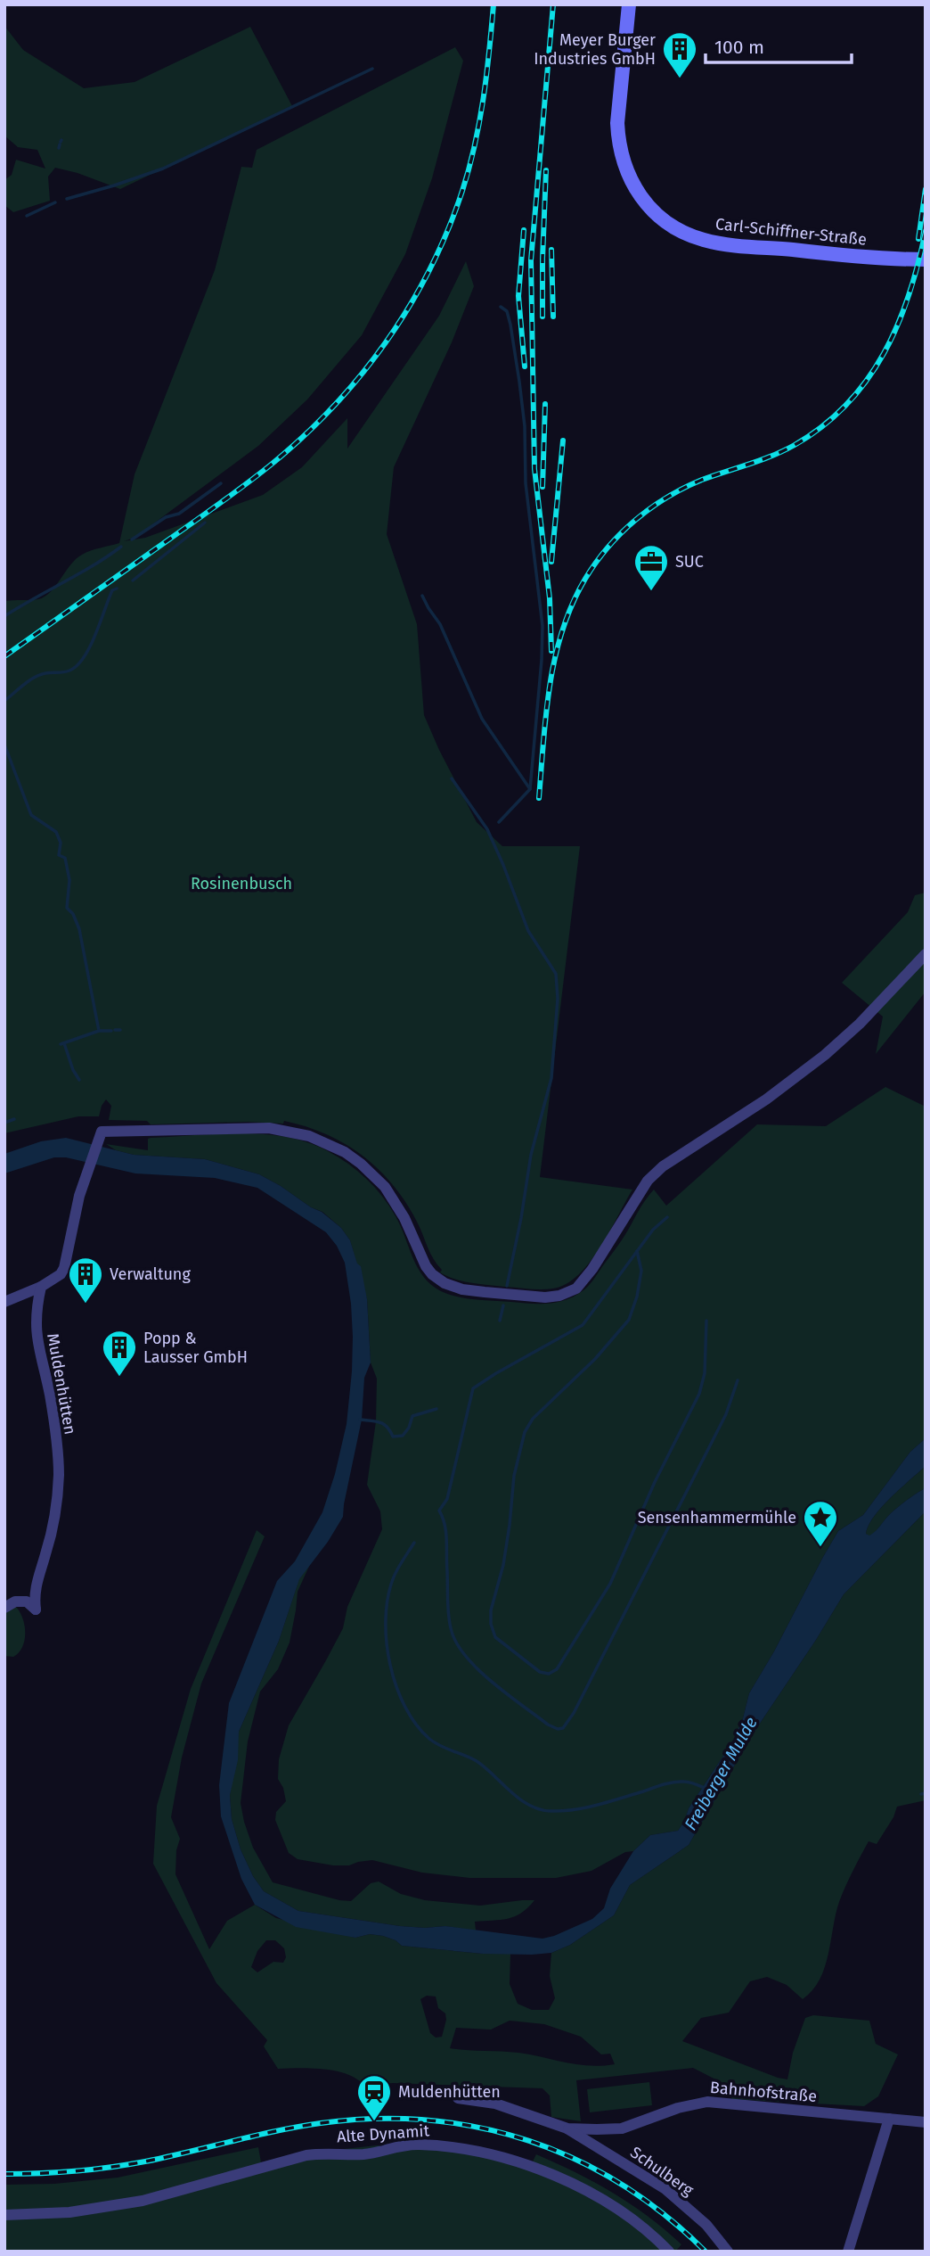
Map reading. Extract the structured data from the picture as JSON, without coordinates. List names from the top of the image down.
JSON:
{
  "streets": {
    "main road": ["Carl-Schiffner-Straße"],
    "street": [
      "Muldenhütten",
      "Bahnhofstraße",
      "Alte Dynamit",
      "Schulberg"
    ]
  },
  "crossings": [
    ["Bahnhofstraße", "Schulberg"]
  ],
  "water": ["Freiberger Mulde"],
  "parks": ["Rosinenbusch"],
  "places": {
    "building": ["Meyer Burger Industries GmbH", "Verwaltung", "Popp & Lausser GmbH"],
    "office": ["SUC"],
    "place": ["Sensenhammermühle"],
    "station": ["Muldenhütten"]
  },
  "scale_bar": "100 m"
}
